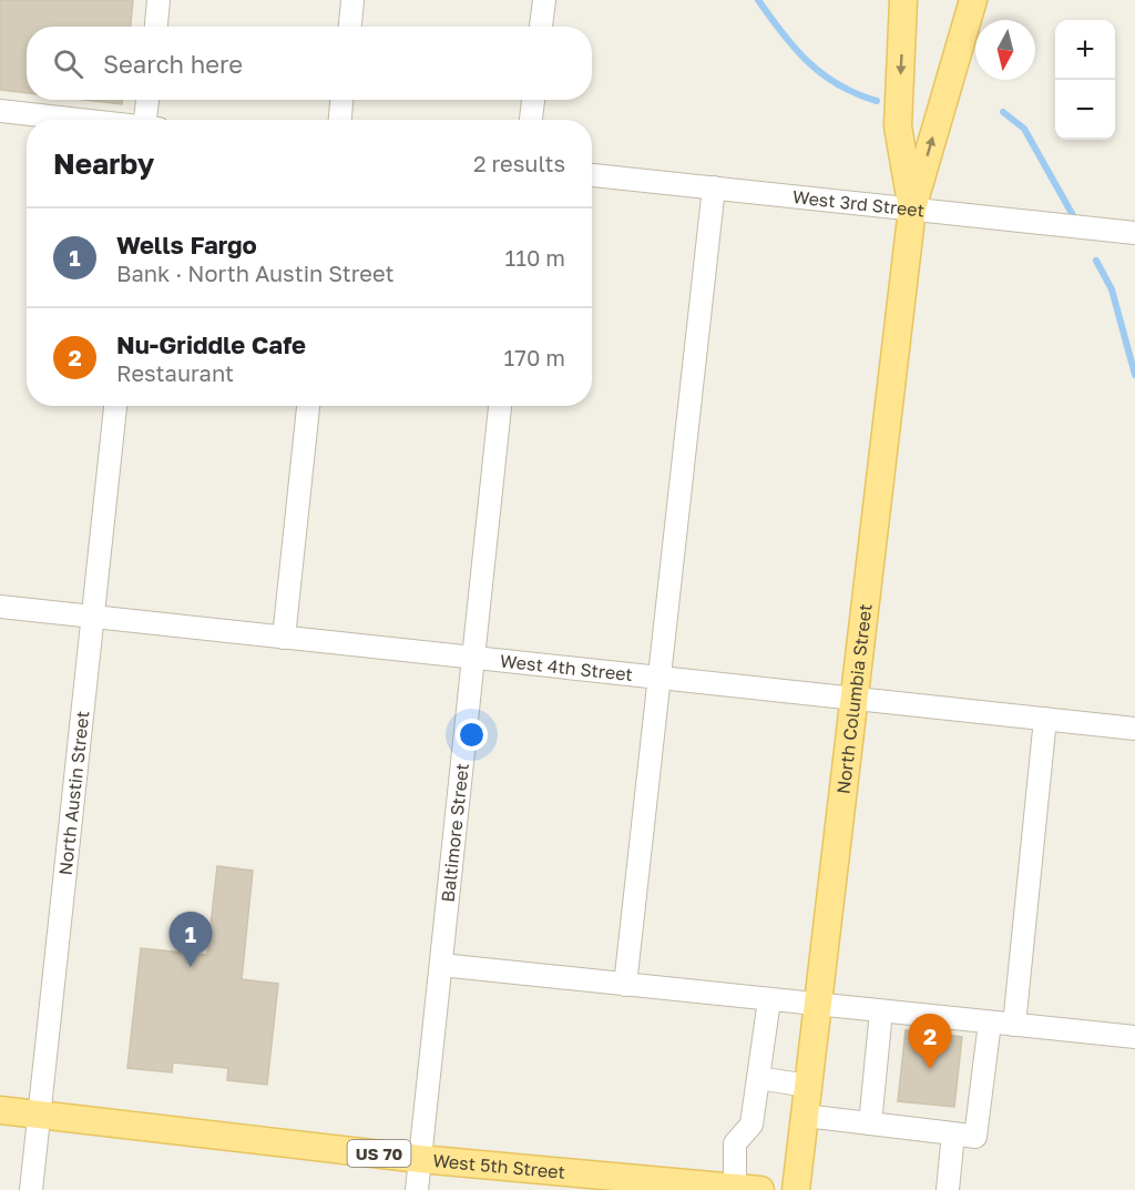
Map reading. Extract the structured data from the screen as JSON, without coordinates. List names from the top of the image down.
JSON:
{
  "streets": {
    "main road": ["North Columbia Street", "US 70", "West 5th Street"],
    "street": [
      "West 3rd Street",
      "West 4th Street",
      "North Austin Street",
      "Baltimore Street"
    ]
  },
  "crossings": [
    ["West 3rd Street", "North Columbia Street"],
    ["West 4th Street", "North Columbia Street"],
    ["West 4th Street", "North Austin Street"],
    ["West 4th Street", "Baltimore Street"],
    ["North Austin Street", "West 5th Street"],
    ["Baltimore Street", "West 5th Street"]
  ],
  "north": "bottom",
  "page": {
    "map_buttons": ["+", "−"],
    "search": "Search here",
    "heading": ["Nearby", "2 results"],
    "list": [
      {
        "mark": "1",
        "name": "Wells Fargo",
        "note": "Bank · North Austin Street",
        "value": "110 m"
      },
      {
        "mark": "2",
        "name": "Nu-Griddle Cafe",
        "note": "Restaurant",
        "value": "170 m"
      }
    ],
    "pins": ["1", "2"]
  }
}
